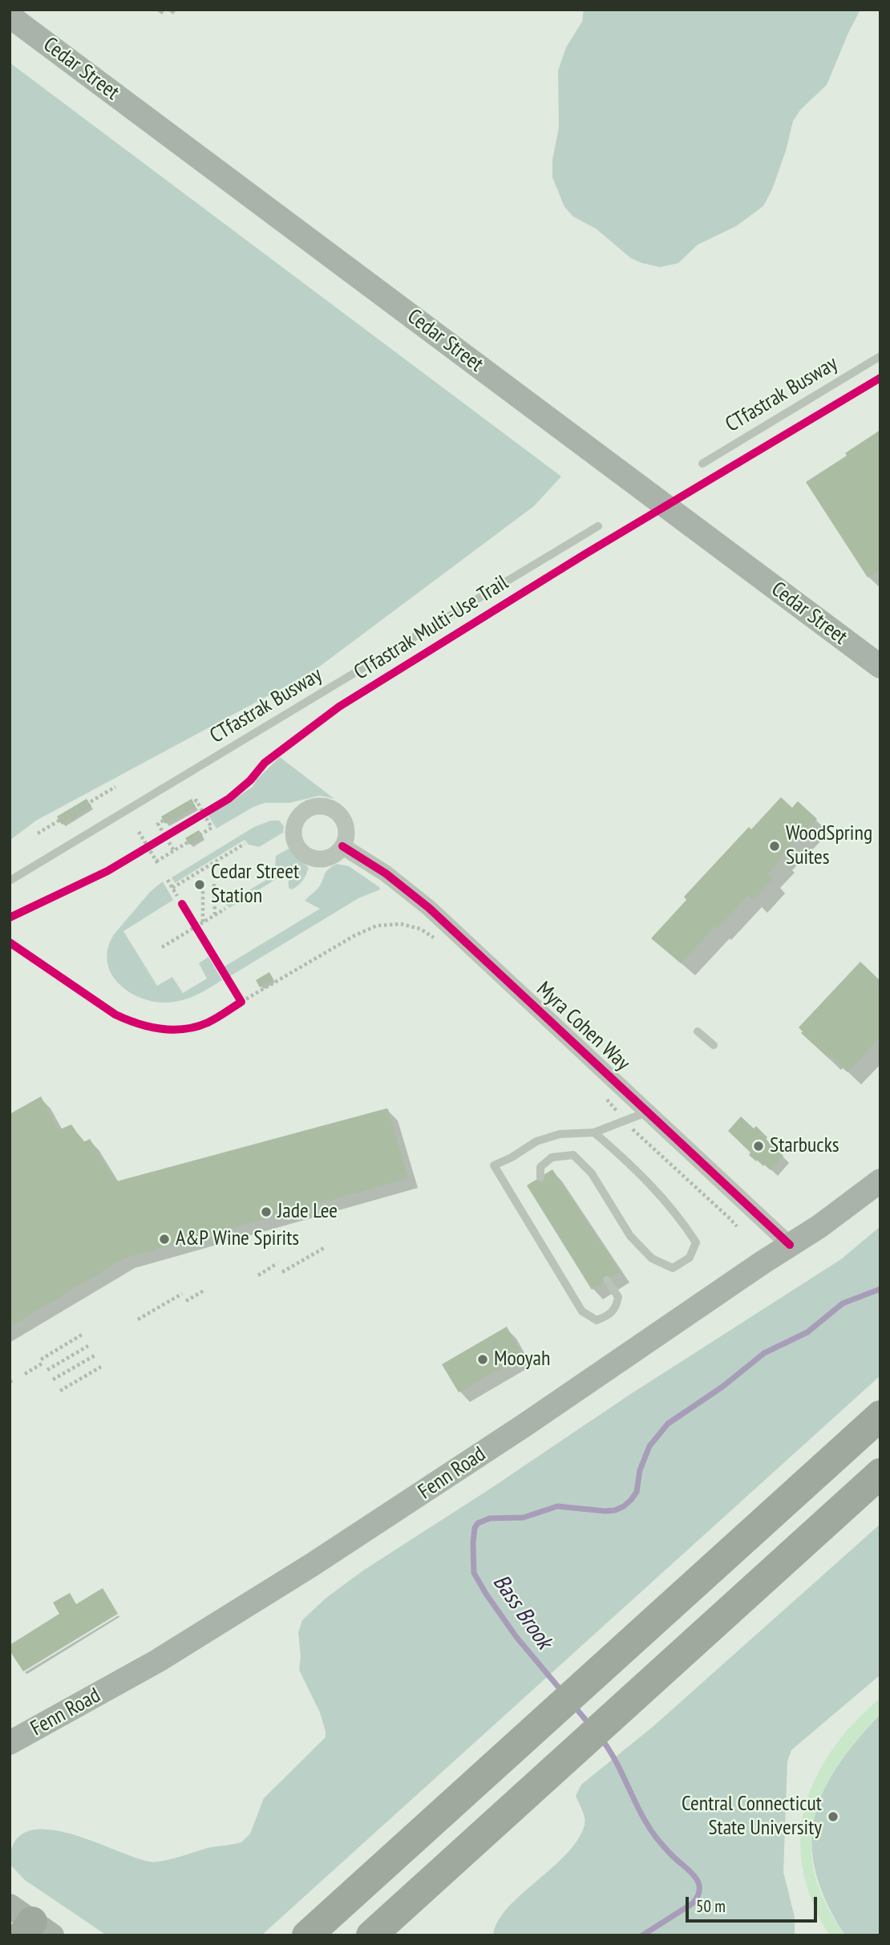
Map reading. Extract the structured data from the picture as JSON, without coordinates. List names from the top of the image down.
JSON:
{
  "streets": {
    "main road": ["Cedar Street", "Fenn Road"],
    "street": ["Myra Cohen Way"],
    "lane": ["CTfastrak Busway"],
    "cycle path": ["CTfastrak Multi-Use Trail"]
  },
  "crossings": [
    ["Myra Cohen Way", "Fenn Road"]
  ],
  "water": ["Bass Brook"],
  "places": [
    "WoodSpring Suites",
    "Cedar Street Station",
    "Starbucks",
    "Jade Lee",
    "A&P Wine Spirits",
    "Mooyah",
    "Central Connecticut State University"
  ],
  "scale_bar": "50 m"
}
